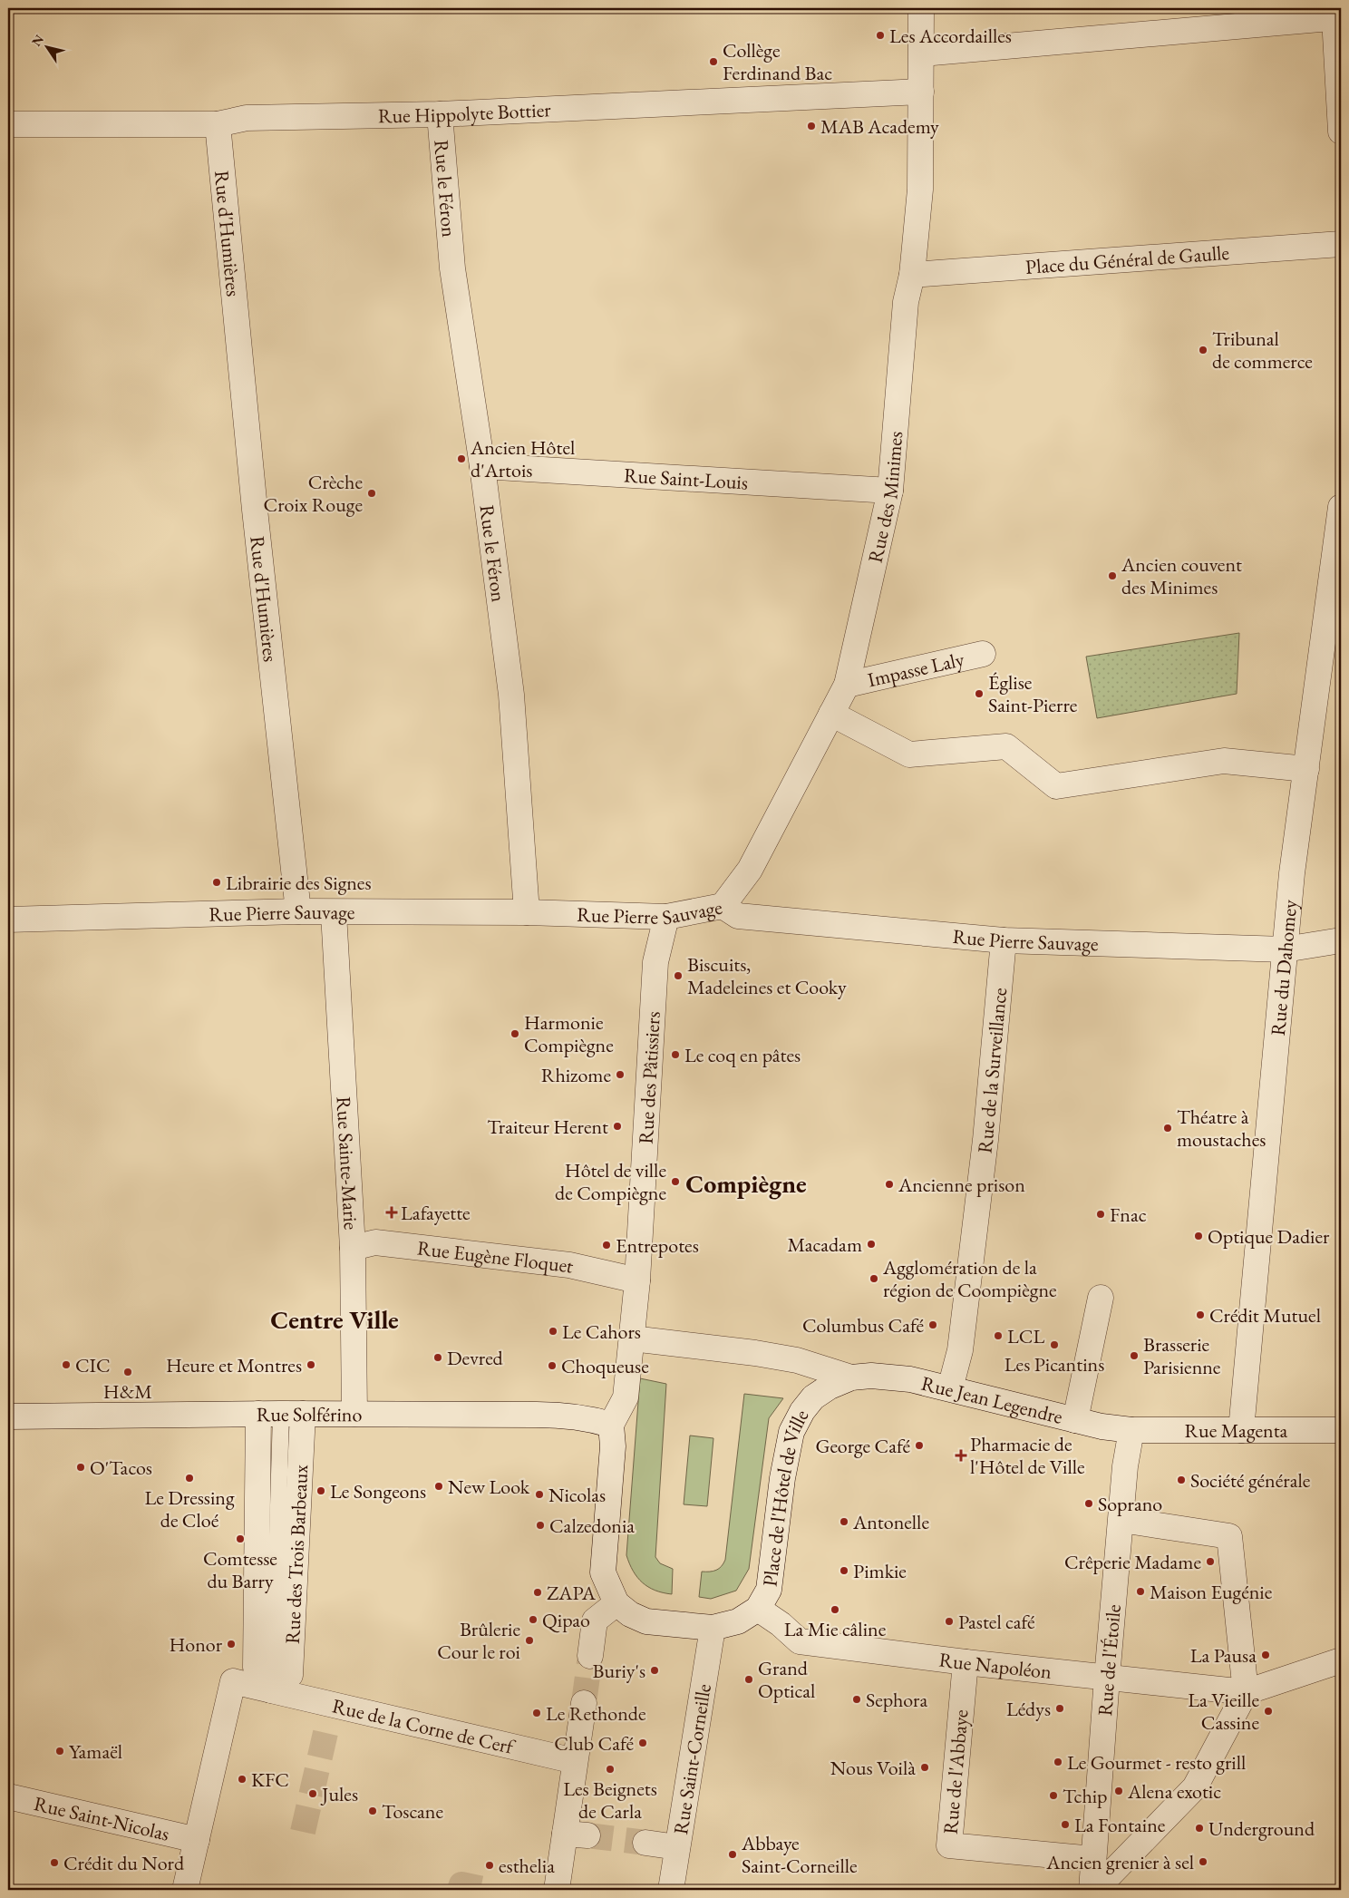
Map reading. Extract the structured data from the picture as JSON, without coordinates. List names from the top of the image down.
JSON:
{
  "streets": {
    "street": [
      "Rue Hippolyte Bottier",
      "Rue le Féron",
      "Rue d'Humières",
      "Place du Général de Gaulle",
      "Rue Saint-Louis",
      "Rue des Minimes",
      "Impasse Laly",
      "Rue Pierre Sauvage",
      "Rue du Dahomey",
      "Rue de la Surveillance",
      "Rue des Pâtissiers",
      "Rue Sainte-Marie",
      "Rue Eugène Floquet",
      "Rue Jean Legendre",
      "Rue Solférino",
      "Rue Magenta",
      "Place de l'Hôtel de Ville",
      "Rue des Trois Barbeaux",
      "Rue de l'Étoile",
      "Rue Napoléon",
      "Rue de la Corne de Cerf",
      "Rue Saint-Corneille",
      "Rue de l'Abbaye",
      "Rue Saint-Nicolas"
    ]
  },
  "crossings": [
    ["Rue Hippolyte Bottier", "Rue le Féron"],
    ["Rue Hippolyte Bottier", "Rue d'Humières"],
    ["Rue Hippolyte Bottier", "Rue des Minimes"],
    ["Rue le Féron", "Rue Saint-Louis"],
    ["Rue le Féron", "Rue Pierre Sauvage"],
    ["Rue d'Humières", "Rue Pierre Sauvage"],
    ["Place du Général de Gaulle", "Rue des Minimes"],
    ["Rue Saint-Louis", "Rue des Minimes"],
    ["Rue des Minimes", "Impasse Laly"],
    ["Rue des Minimes", "Rue Pierre Sauvage"],
    ["Rue Pierre Sauvage", "Rue du Dahomey"],
    ["Rue Pierre Sauvage", "Rue de la Surveillance"],
    ["Rue Pierre Sauvage", "Rue des Pâtissiers"],
    ["Rue Pierre Sauvage", "Rue Sainte-Marie"],
    ["Rue du Dahomey", "Rue Magenta"],
    ["Rue de la Surveillance", "Rue Jean Legendre"],
    ["Rue des Pâtissiers", "Rue Eugène Floquet"],
    ["Rue des Pâtissiers", "Rue Solférino"],
    ["Rue Sainte-Marie", "Rue Eugène Floquet"],
    ["Rue Sainte-Marie", "Rue Solférino"],
    ["Rue Jean Legendre", "Rue Magenta"],
    ["Rue Jean Legendre", "Place de l'Hôtel de Ville"],
    ["Rue Jean Legendre", "Rue de l'Étoile"],
    ["Rue Solférino", "Rue des Trois Barbeaux"],
    ["Rue Magenta", "Rue de l'Étoile"],
    ["Place de l'Hôtel de Ville", "Rue Napoléon"],
    ["Place de l'Hôtel de Ville", "Rue Saint-Corneille"],
    ["Rue des Trois Barbeaux", "Rue de la Corne de Cerf"],
    ["Rue des Trois Barbeaux", "Rue Saint-Nicolas"],
    ["Rue de l'Étoile", "Rue Napoléon"],
    ["Rue de l'Étoile", "Rue de l'Abbaye"],
    ["Rue Napoléon", "Rue de l'Abbaye"]
  ],
  "districts": ["Compiègne", "Centre Ville"],
  "places": {
    "other": [
      "Les Accordailles",
      "Collège Ferdinand Bac",
      "MAB Academy",
      "Tribunal de commerce",
      "Ancien Hôtel d'Artois",
      "Crèche Croix Rouge",
      "Ancien couvent des Minimes",
      "Église Saint-Pierre",
      "Librairie des Signes",
      "Biscuits, Madeleines et Cooky",
      "Harmonie Compiègne",
      "Le coq en pâtes",
      "Rhizome",
      "Traiteur Herent",
      "Théatre à moustaches",
      "Hôtel de ville de Compiègne",
      "Ancienne prison",
      "Fnac",
      "Optique Dadier",
      "Macadam",
      "Entrepotes",
      "Agglomération de la région de Coompiègne",
      "Crédit Mutuel",
      "Columbus Café",
      "Le Cahors",
      "LCL",
      "Les Picantins",
      "Brasserie Parisienne",
      "Devred",
      "CIC",
      "Heure et Montres",
      "Choqueuse",
      "H&M",
      "George Café",
      "O'Tacos",
      "Le Dressing de Cloé",
      "Société générale",
      "New Look",
      "Le Songeons",
      "Nicolas",
      "Soprano",
      "Antonelle",
      "Calzedonia",
      "Comtesse du Barry",
      "Crêperie Madame",
      "Pimkie",
      "Maison Eugénie",
      "ZAPA",
      "La Mie câline",
      "Qipao",
      "Pastel café",
      "Brûlerie Cour le roi",
      "Honor",
      "La Pausa",
      "Buriy's",
      "Grand Optical",
      "Sephora",
      "Lédys",
      "La Vieille Cassine",
      "Le Rethonde",
      "Club Café",
      "Yamaël",
      "Le Gourmet - resto grill",
      "Nous Voilà",
      "Les Beignets de Carla",
      "KFC",
      "Alena exotic",
      "Jules",
      "Tchip",
      "Toscane",
      "La Fontaine",
      "Underground",
      "Abbaye Saint-Corneille",
      "Ancien grenier à sel",
      "Crédit du Nord",
      "esthelia"
    ],
    "health": ["Lafayette", "Pharmacie de l'Hôtel de Ville"]
  },
  "north": "top left"
}
